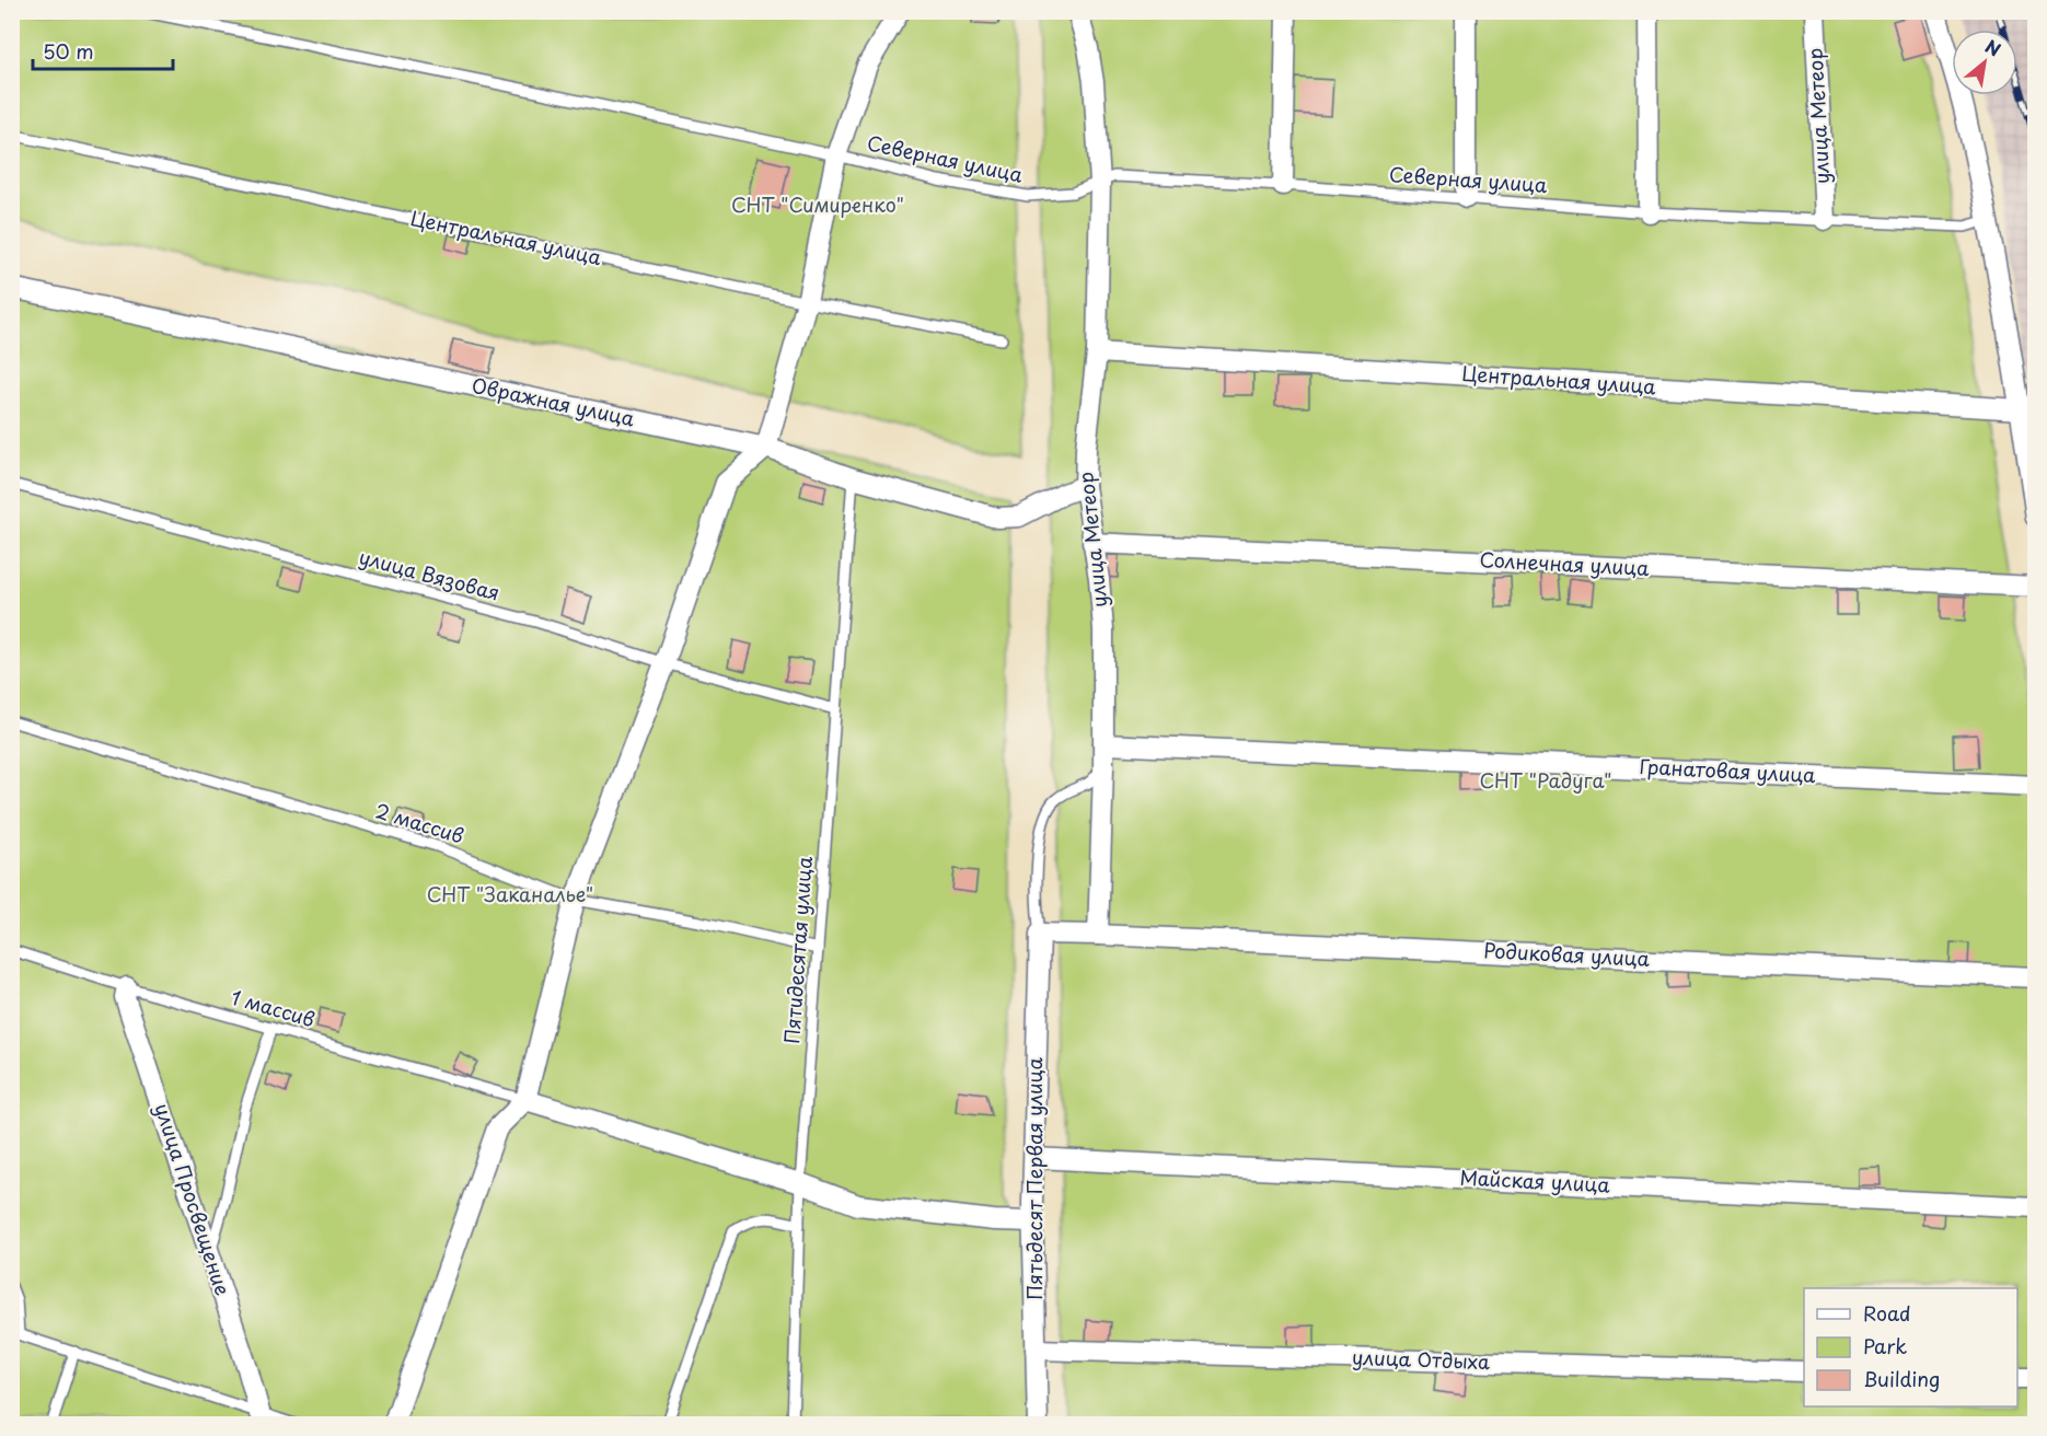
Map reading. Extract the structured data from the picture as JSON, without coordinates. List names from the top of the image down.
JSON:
{
  "streets": {
    "street": [
      "улица Метеор",
      "Центральная улица",
      "Овражная улица",
      "Солнечная улица",
      "Гранатовая улица",
      "Родиковая улица",
      "Пятьдесят Первая улица",
      "Майская улица",
      "улица Просвещение",
      "улица Отдыха"
    ],
    "lane": [
      "Северная улица",
      "улица Вязовая",
      "2 массив",
      "Пятидесятая улица",
      "1 массив"
    ]
  },
  "crossings": [
    ["улица Метеор", "Северная улица"],
    ["улица Метеор", "Центральная улица"],
    ["улица Метеор", "Овражная улица"],
    ["улица Метеор", "Солнечная улица"],
    ["улица Метеор", "Гранатовая улица"],
    ["улица Метеор", "Родиковая улица"],
    ["Овражная улица", "Пятидесятая улица"],
    ["улица Вязовая", "Пятидесятая улица"],
    ["2 массив", "Пятидесятая улица"],
    ["1 массив", "улица Просвещение"],
    ["Пятьдесят Первая улица", "Майская улица"],
    ["Пятьдесят Первая улица", "улица Отдыха"]
  ],
  "parks": ["СНТ \"Симиренко\"", "СНТ \"Радуга\"", "СНТ \"Заканалье\""],
  "legend": ["Road", "Park", "Building"],
  "scale_bar": "50 m",
  "north": "top right"
}
